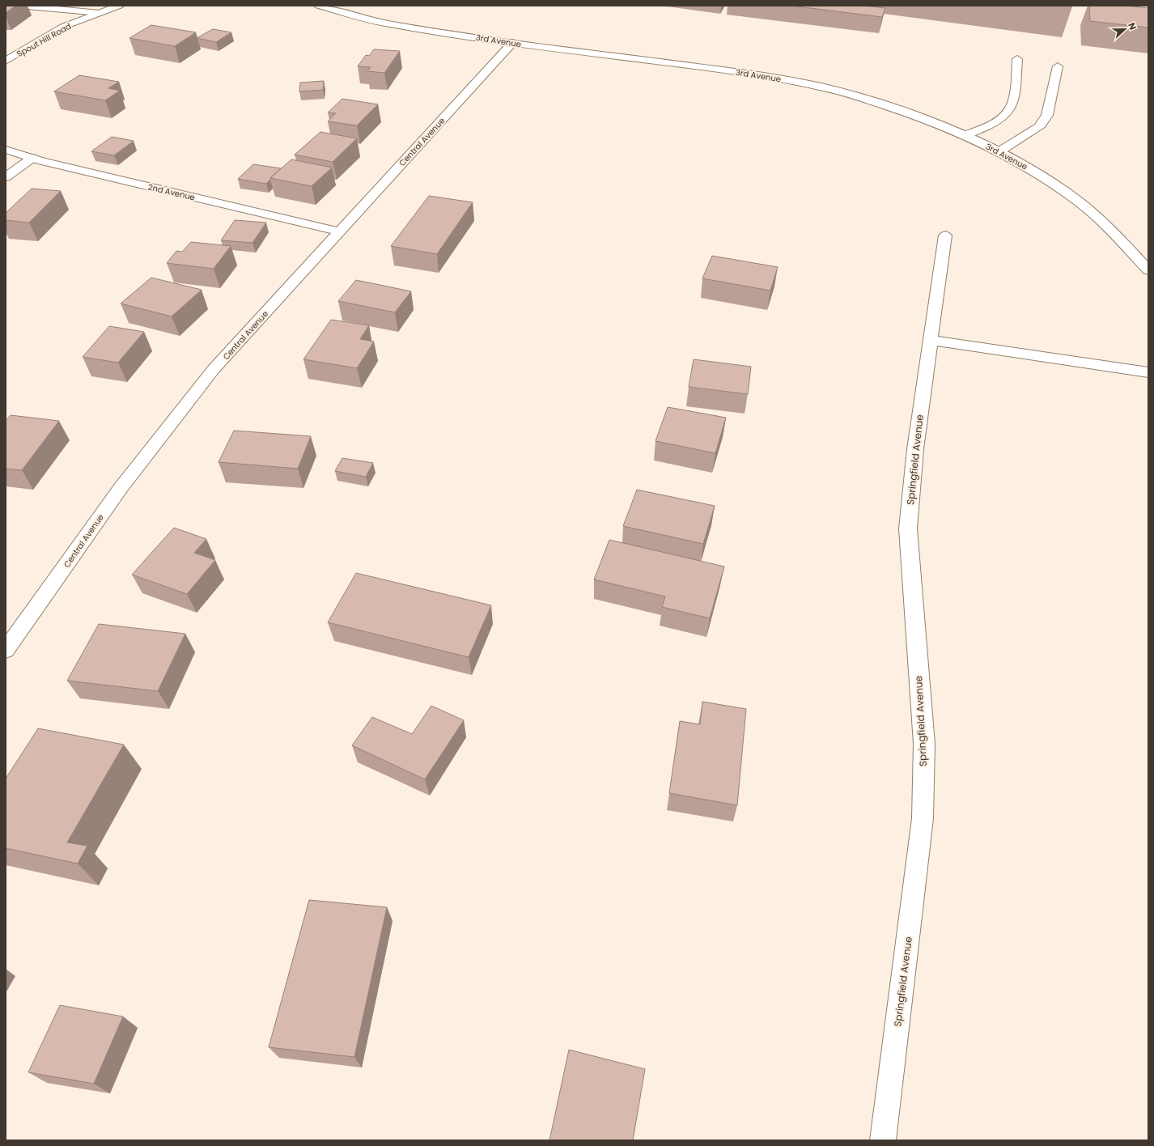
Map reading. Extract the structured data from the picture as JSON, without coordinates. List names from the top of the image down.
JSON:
{
  "streets": {
    "street": [
      "Spout Hill Road",
      "3rd Avenue",
      "Central Avenue",
      "2nd Avenue",
      "Springfield Avenue"
    ]
  },
  "crossings": [
    ["3rd Avenue", "Central Avenue"],
    ["Central Avenue", "2nd Avenue"]
  ],
  "north": "right"
}
